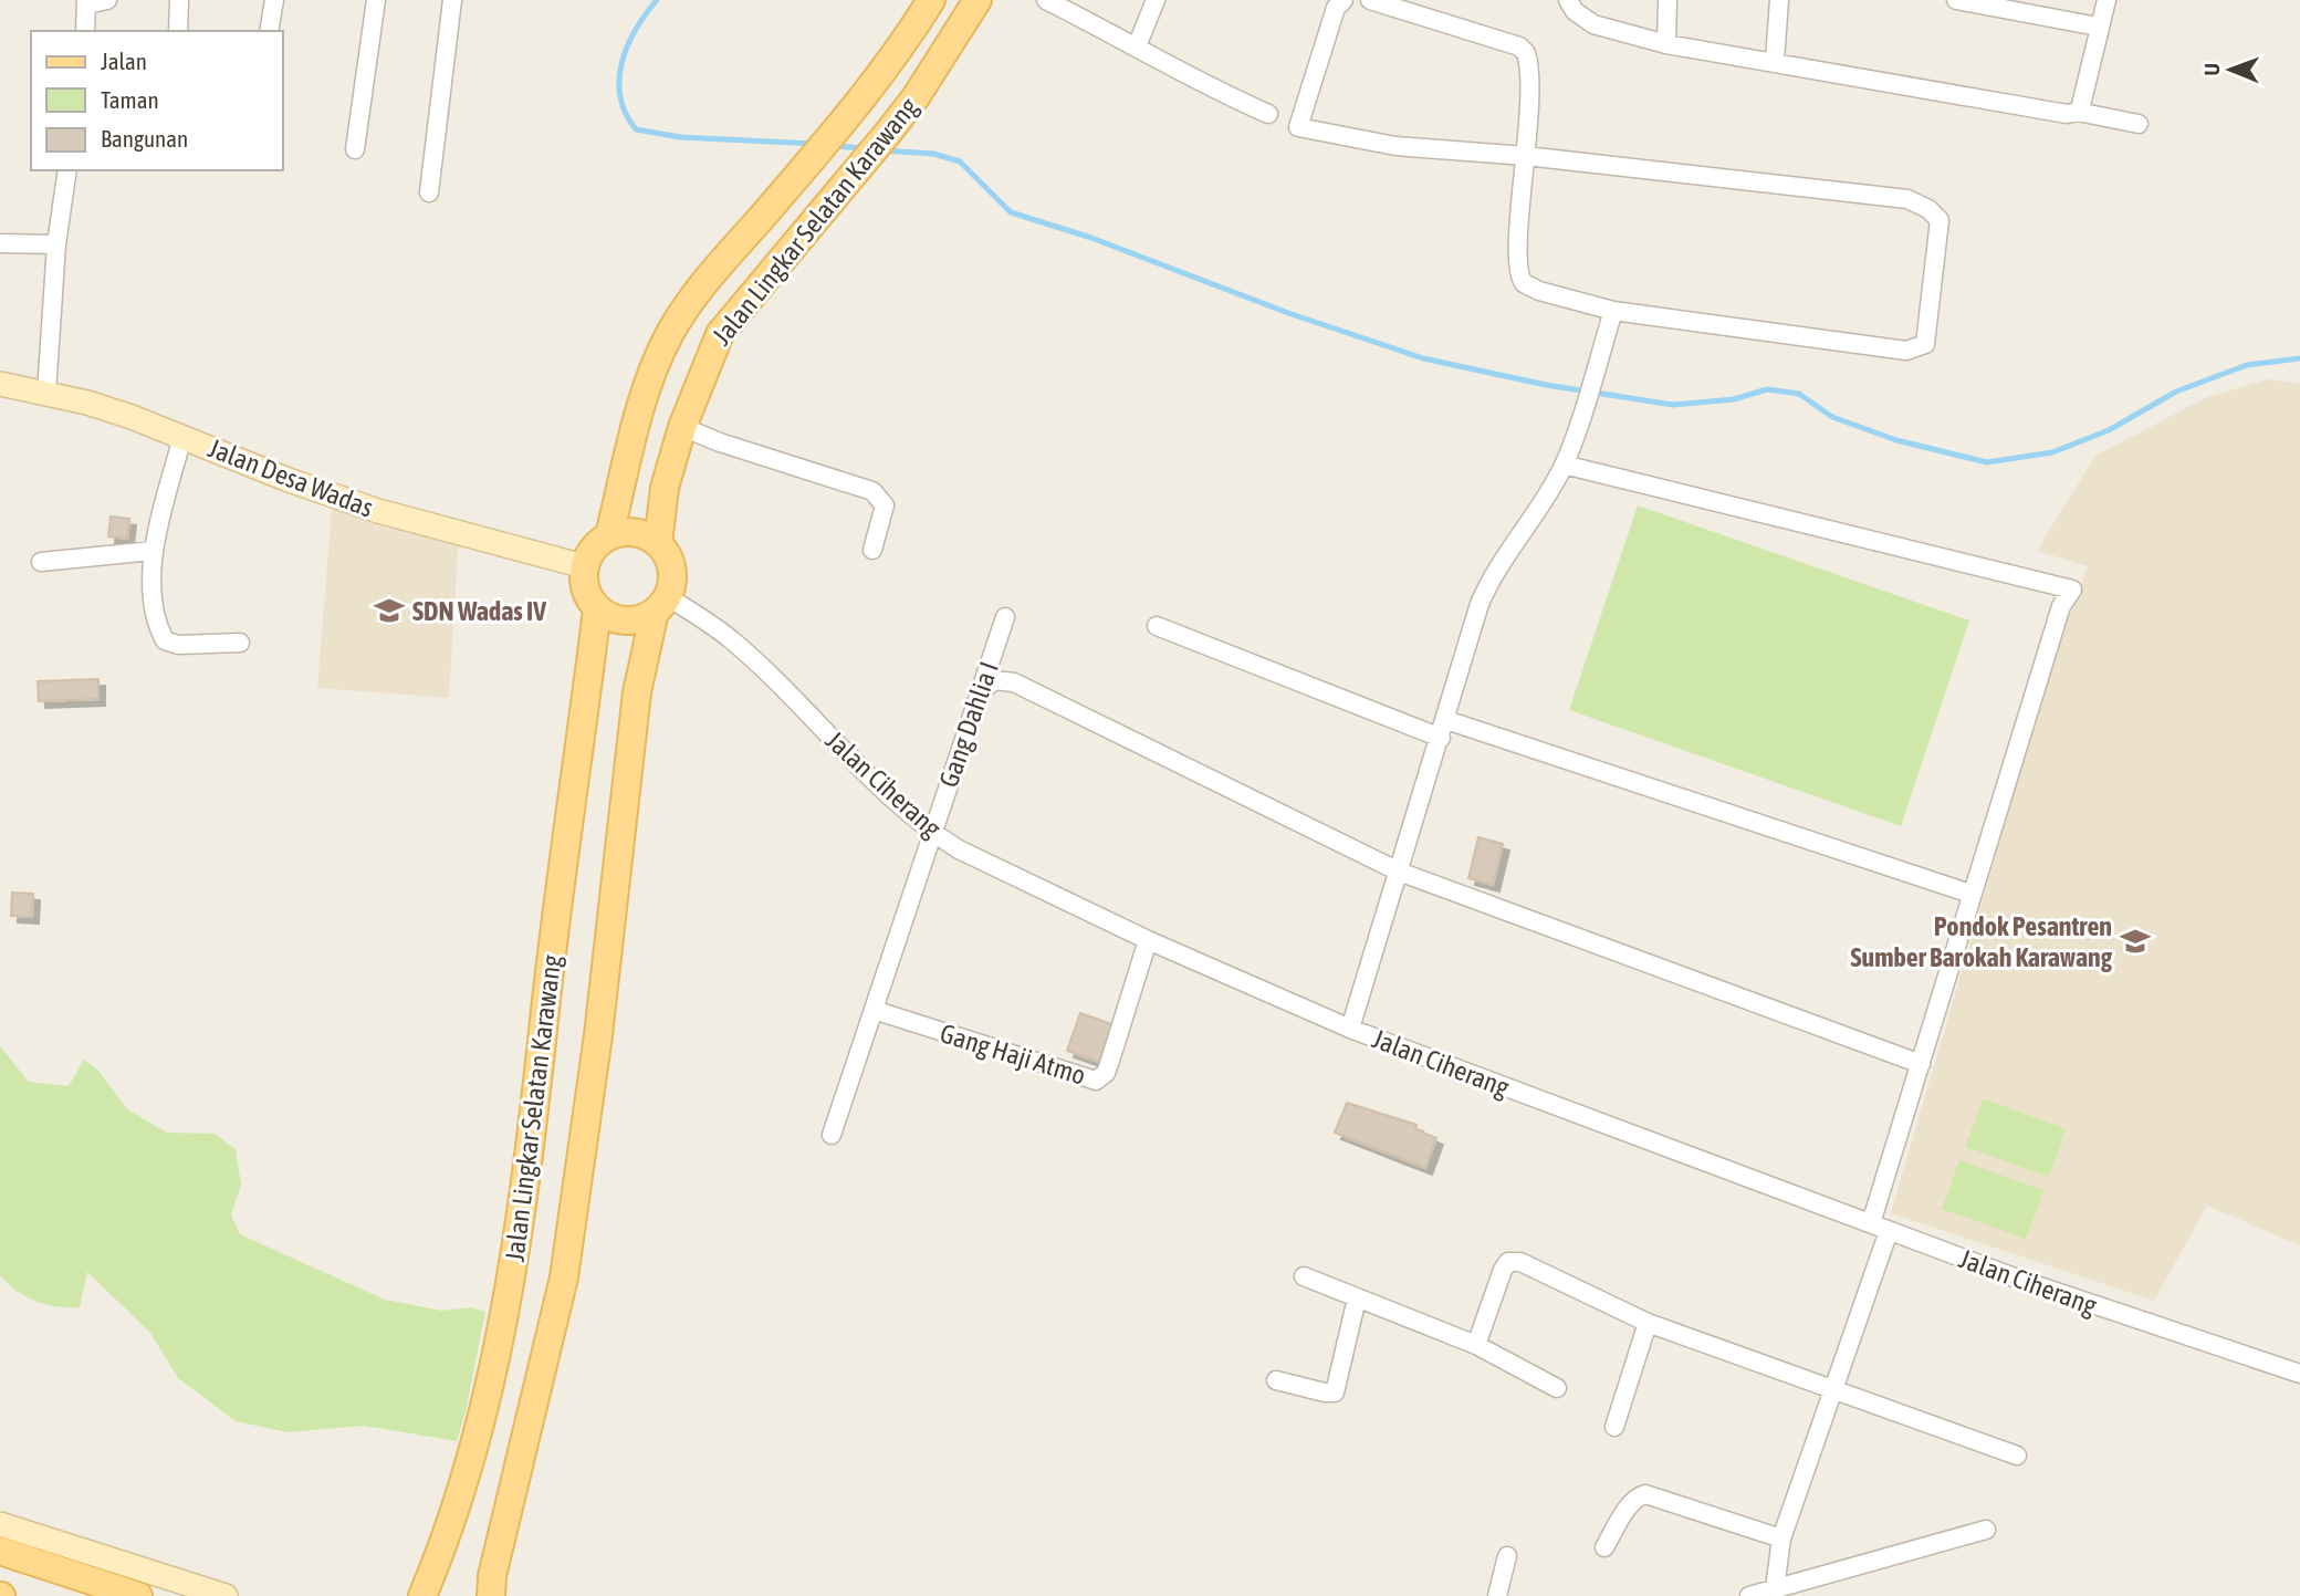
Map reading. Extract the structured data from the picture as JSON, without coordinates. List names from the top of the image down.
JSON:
{
  "streets": {
    "main road": ["Jalan Lingkar Selatan Karawang", "Jalan Desa Wadas"],
    "street": ["Gang Dahlia I", "Jalan Ciherang", "Gang Haji Atmo"]
  },
  "crossings": [
    ["Jalan Lingkar Selatan Karawang", "Jalan Desa Wadas"],
    ["Jalan Lingkar Selatan Karawang", "Jalan Ciherang"],
    ["Jalan Desa Wadas", "Jalan Ciherang"],
    ["Gang Dahlia I", "Jalan Ciherang"],
    ["Gang Dahlia I", "Gang Haji Atmo"],
    ["Jalan Ciherang", "Gang Haji Atmo"]
  ],
  "places": {
    "school or university": ["SDN Wadas IV", "Pondok Pesantren Sumber Barokah Karawang"]
  },
  "legend": ["Jalan", "Taman", "Bangunan"],
  "north": "left"
}
